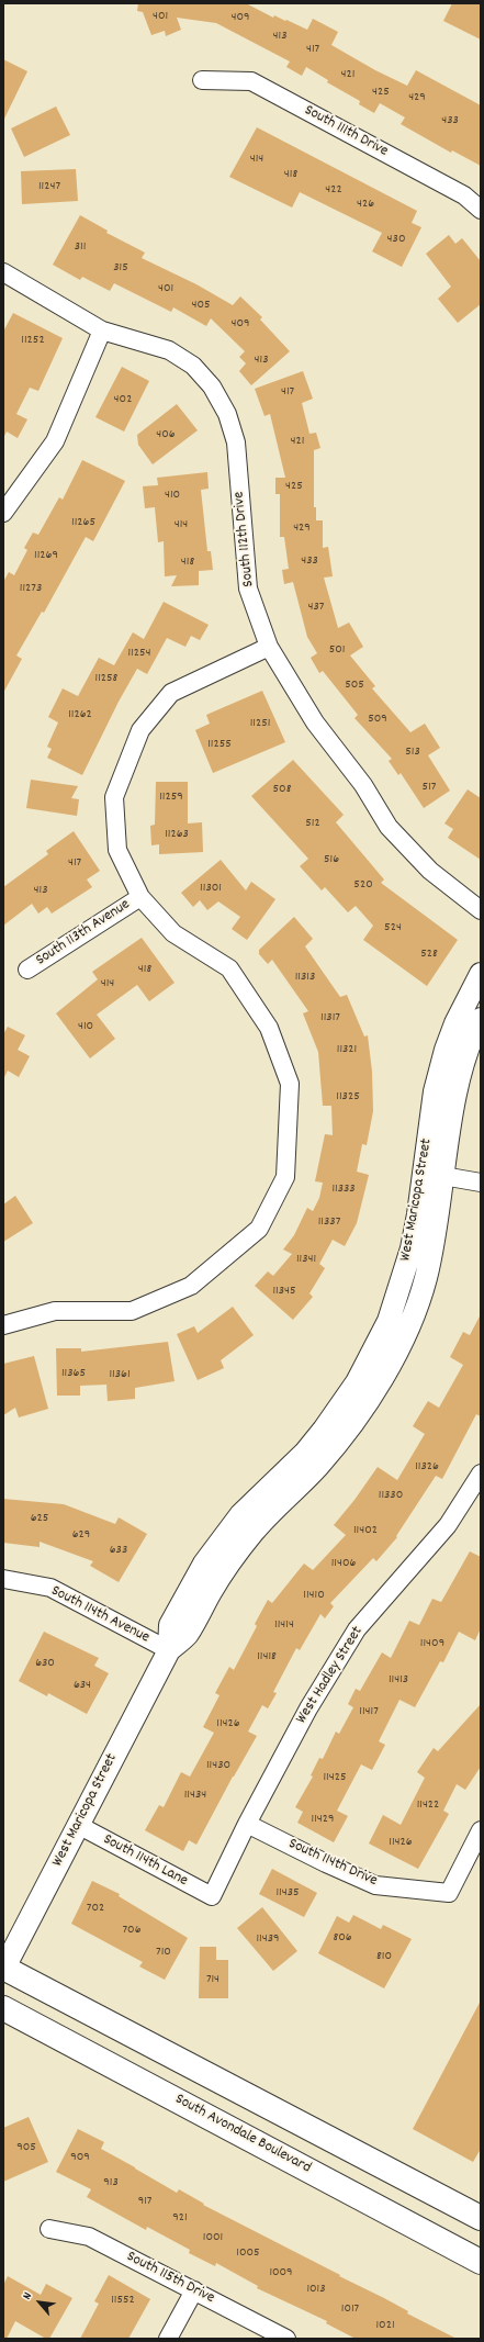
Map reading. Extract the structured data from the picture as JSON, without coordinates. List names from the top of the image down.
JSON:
{
  "streets": {
    "main road": ["South Avondale Boulevard"],
    "street": [
      "South 111th Drive",
      "South 112th Drive",
      "South 113th Avenue",
      "West Maricopa Street",
      "South 114th Avenue",
      "West Hadley Street",
      "South 114th Lane",
      "South 114th Drive",
      "South 115th Drive"
    ]
  },
  "crossings": [
    ["West Maricopa Street", "South 114th Avenue"],
    ["West Maricopa Street", "South 114th Lane"],
    ["West Hadley Street", "South 114th Lane"],
    ["West Hadley Street", "South 114th Drive"]
  ],
  "house_numbers": [
    "401",
    "409",
    "413",
    "417",
    "421",
    "425",
    "429",
    "433",
    "414",
    "418",
    "11247",
    "422",
    "426",
    "430",
    "311",
    "315",
    "401",
    "405",
    "409",
    "11252",
    "413",
    "417",
    "402",
    "406",
    "421",
    "425",
    "410",
    "11265",
    "414",
    "429",
    "11269",
    "433",
    "418",
    "11273",
    "437",
    "501",
    "11254",
    "11258",
    "505",
    "11262",
    "509",
    "11251",
    "11255",
    "513",
    "517",
    "508",
    "11259",
    "512",
    "11263",
    "516",
    "417",
    "520",
    "11301",
    "413",
    "524",
    "528",
    "418",
    "11313",
    "414",
    "11317",
    "410",
    "11321",
    "11325",
    "11333",
    "11337",
    "11341",
    "11345",
    "11365",
    "11361",
    "11326",
    "11330",
    "625",
    "11402",
    "629",
    "633",
    "11406",
    "11410",
    "11414",
    "11409",
    "11418",
    "630",
    "11413",
    "634",
    "11417",
    "11426",
    "11430",
    "11425",
    "11434",
    "11422",
    "11429",
    "11426",
    "11435",
    "702",
    "706",
    "806",
    "11439",
    "710",
    "810",
    "714",
    "905",
    "909",
    "913",
    "917",
    "921",
    "1001",
    "1005",
    "1009",
    "1013",
    "11552",
    "1017",
    "1021"
  ],
  "north": "top left"
}
